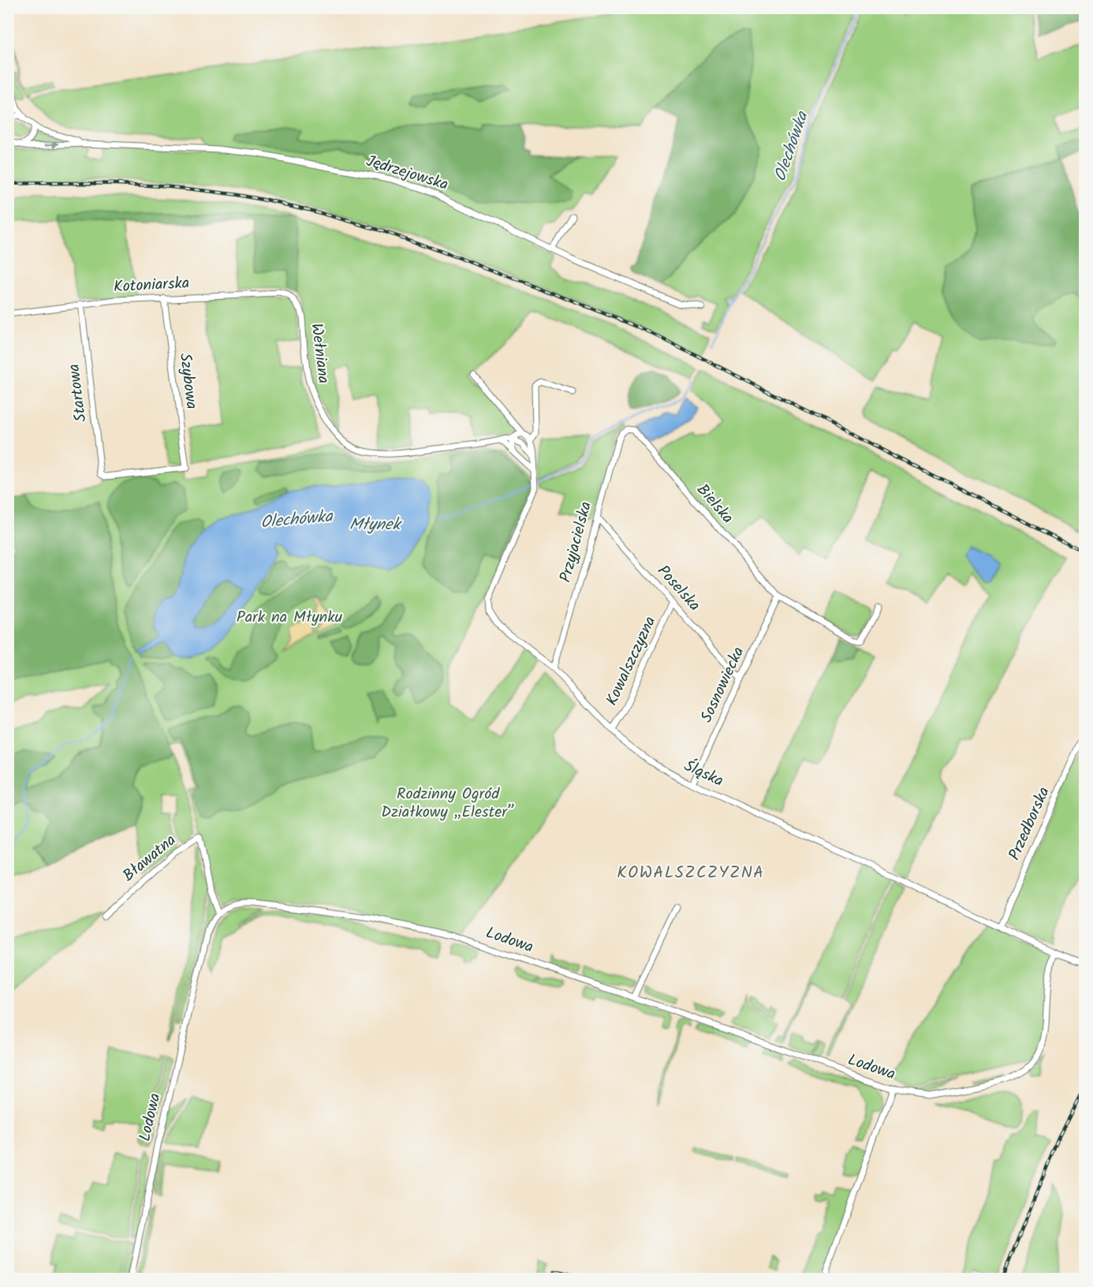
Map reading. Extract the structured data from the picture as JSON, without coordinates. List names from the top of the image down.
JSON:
{
  "streets": {
    "street": [
      "Jędrzejowska",
      "Kotoniarska",
      "Wełniana",
      "Szybowa",
      "Startowa",
      "Bielska",
      "Przyjacielska",
      "Poselska",
      "Kowalszczyzna",
      "Sosnowiecka",
      "Śląska",
      "Przedborska",
      "Bławatna",
      "Lodowa"
    ]
  },
  "crossings": [
    ["Kotoniarska", "Wełniana"],
    ["Kotoniarska", "Szybowa"],
    ["Kotoniarska", "Startowa"],
    ["Szybowa", "Startowa"],
    ["Bielska", "Przyjacielska"],
    ["Bielska", "Sosnowiecka"],
    ["Przyjacielska", "Poselska"],
    ["Przyjacielska", "Śląska"],
    ["Poselska", "Kowalszczyzna"],
    ["Poselska", "Sosnowiecka"],
    ["Kowalszczyzna", "Śląska"],
    ["Sosnowiecka", "Śląska"],
    ["Śląska", "Przedborska"],
    ["Śląska", "Lodowa"],
    ["Bławatna", "Lodowa"]
  ],
  "districts": ["KOWALSZCZYZNA"],
  "water": ["Olechówka", "Młynek"],
  "parks": ["Park na Młynku", "Rodzinny Ogród Działkowy „Elester”"]
}
